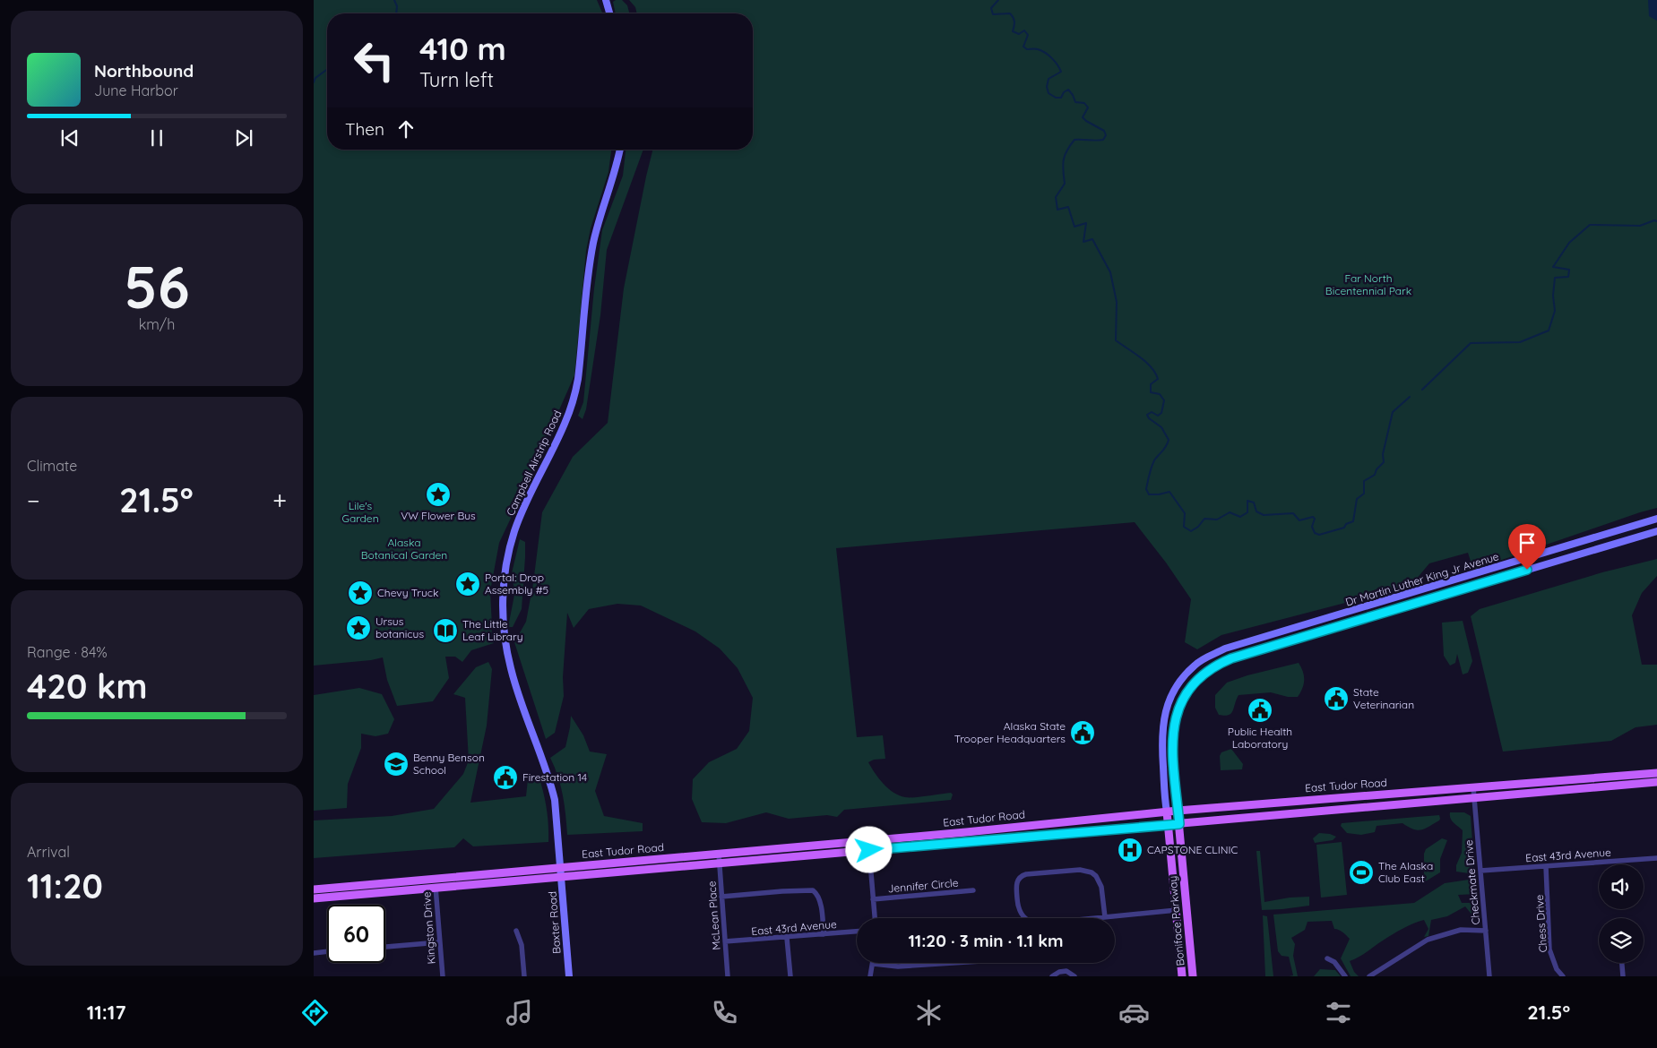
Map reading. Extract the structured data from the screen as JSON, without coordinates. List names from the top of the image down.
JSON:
{
  "streets": {
    "main road": ["East Tudor Road", "Boniface Parkway"],
    "street": [
      "Campbell Airstrip Road",
      "Dr Martin Luther King Jr Avenue",
      "East 43rd Avenue",
      "Checkmate Drive",
      "Jennifer Circle",
      "McLean Place",
      "Baxter Road",
      "Chess Drive",
      "Kingston Drive"
    ]
  },
  "crossings": [
    ["Campbell Airstrip Road", "East Tudor Road"],
    ["Campbell Airstrip Road", "Baxter Road"],
    ["Dr Martin Luther King Jr Avenue", "East Tudor Road"],
    ["Dr Martin Luther King Jr Avenue", "Boniface Parkway"],
    ["East Tudor Road", "Checkmate Drive"],
    ["East Tudor Road", "McLean Place"],
    ["East Tudor Road", "Boniface Parkway"],
    ["East Tudor Road", "Baxter Road"],
    ["East Tudor Road", "Kingston Drive"],
    ["East 43rd Avenue", "Checkmate Drive"],
    ["East 43rd Avenue", "McLean Place"],
    ["East 43rd Avenue", "Chess Drive"]
  ],
  "parks": ["Far North Bicentennial Park", "Lile's Garden", "Alaska Botanical Garden"],
  "places": {
    "place": [
      "VW Flower Bus",
      "Portal: Drop Assembly #5",
      "Chevy Truck",
      "Ursus botanicus"
    ],
    "library": ["The Little Leaf Library"],
    "public building": [
      "State Veterinarian",
      "Public Health Laboratory",
      "Alaska State Trooper Headquarters",
      "Firestation 14"
    ],
    "school or university": ["Benny Benson School"],
    "hospital": ["CAPSTONE CLINIC"],
    "sports": ["The Alaska Club East"]
  },
  "page": {
    "turn": ["410 m", "Turn left"],
    "song": ["Northbound", "June Harbor"],
    "then": "Then",
    "tile": [
      ["56", "km/h"],
      "Climate",
      ["Range · 84%", "420 km"],
      ["Arrival", "11:20"]
    ],
    "heat": ["−", "21.5°", "+"],
    "limit": "60",
    "trip": "11:20 · 3 min · 1.1 km",
    "tabs": ["11:17", "21.5°"]
  }
}
